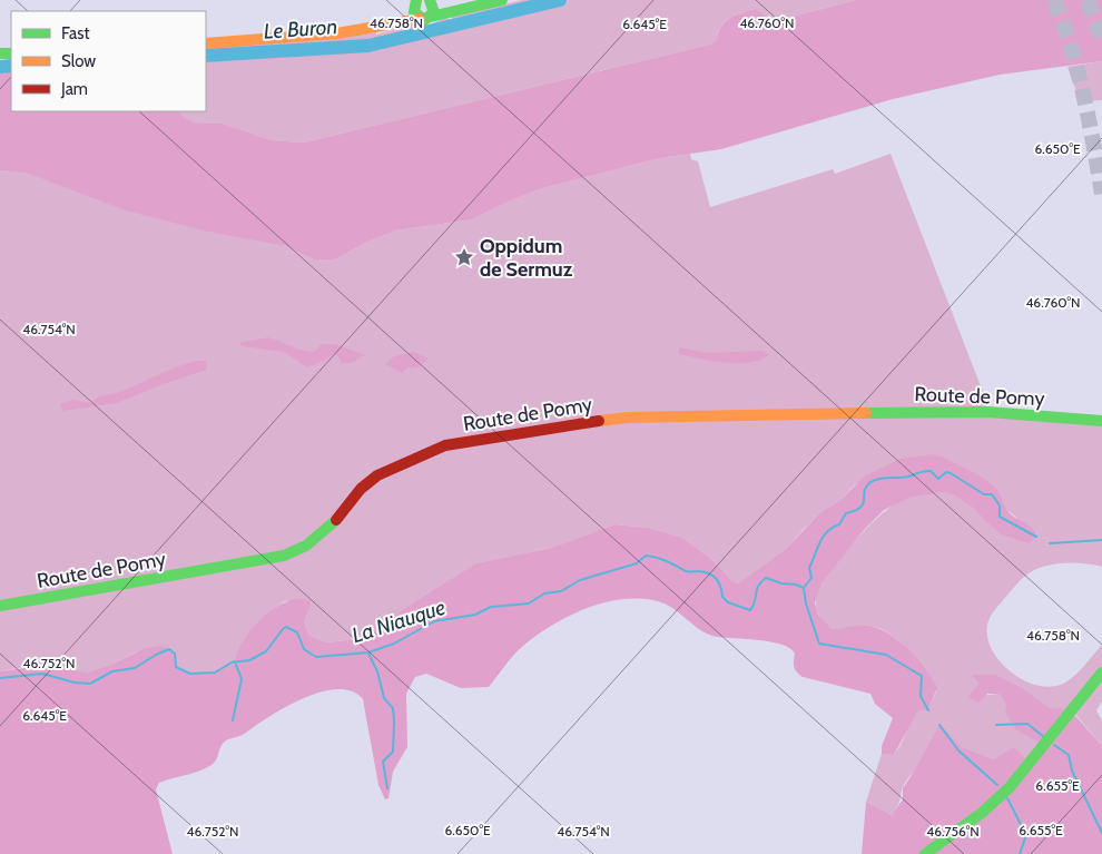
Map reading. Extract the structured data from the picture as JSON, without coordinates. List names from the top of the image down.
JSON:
{
  "streets": {
    "street": ["Route de Pomy"]
  },
  "water": ["Le Buron", "La Niauque"],
  "places": {
    "place": ["Oppidum de Sermuz"]
  },
  "legend": ["Fast", "Slow", "Jam"],
  "coordinates": [
    "46.758°N",
    "46.760°N",
    "6.645°E",
    "6.650°E",
    "46.754°N",
    "46.752°N",
    "6.655°E",
    "46.756°N"
  ]
}
